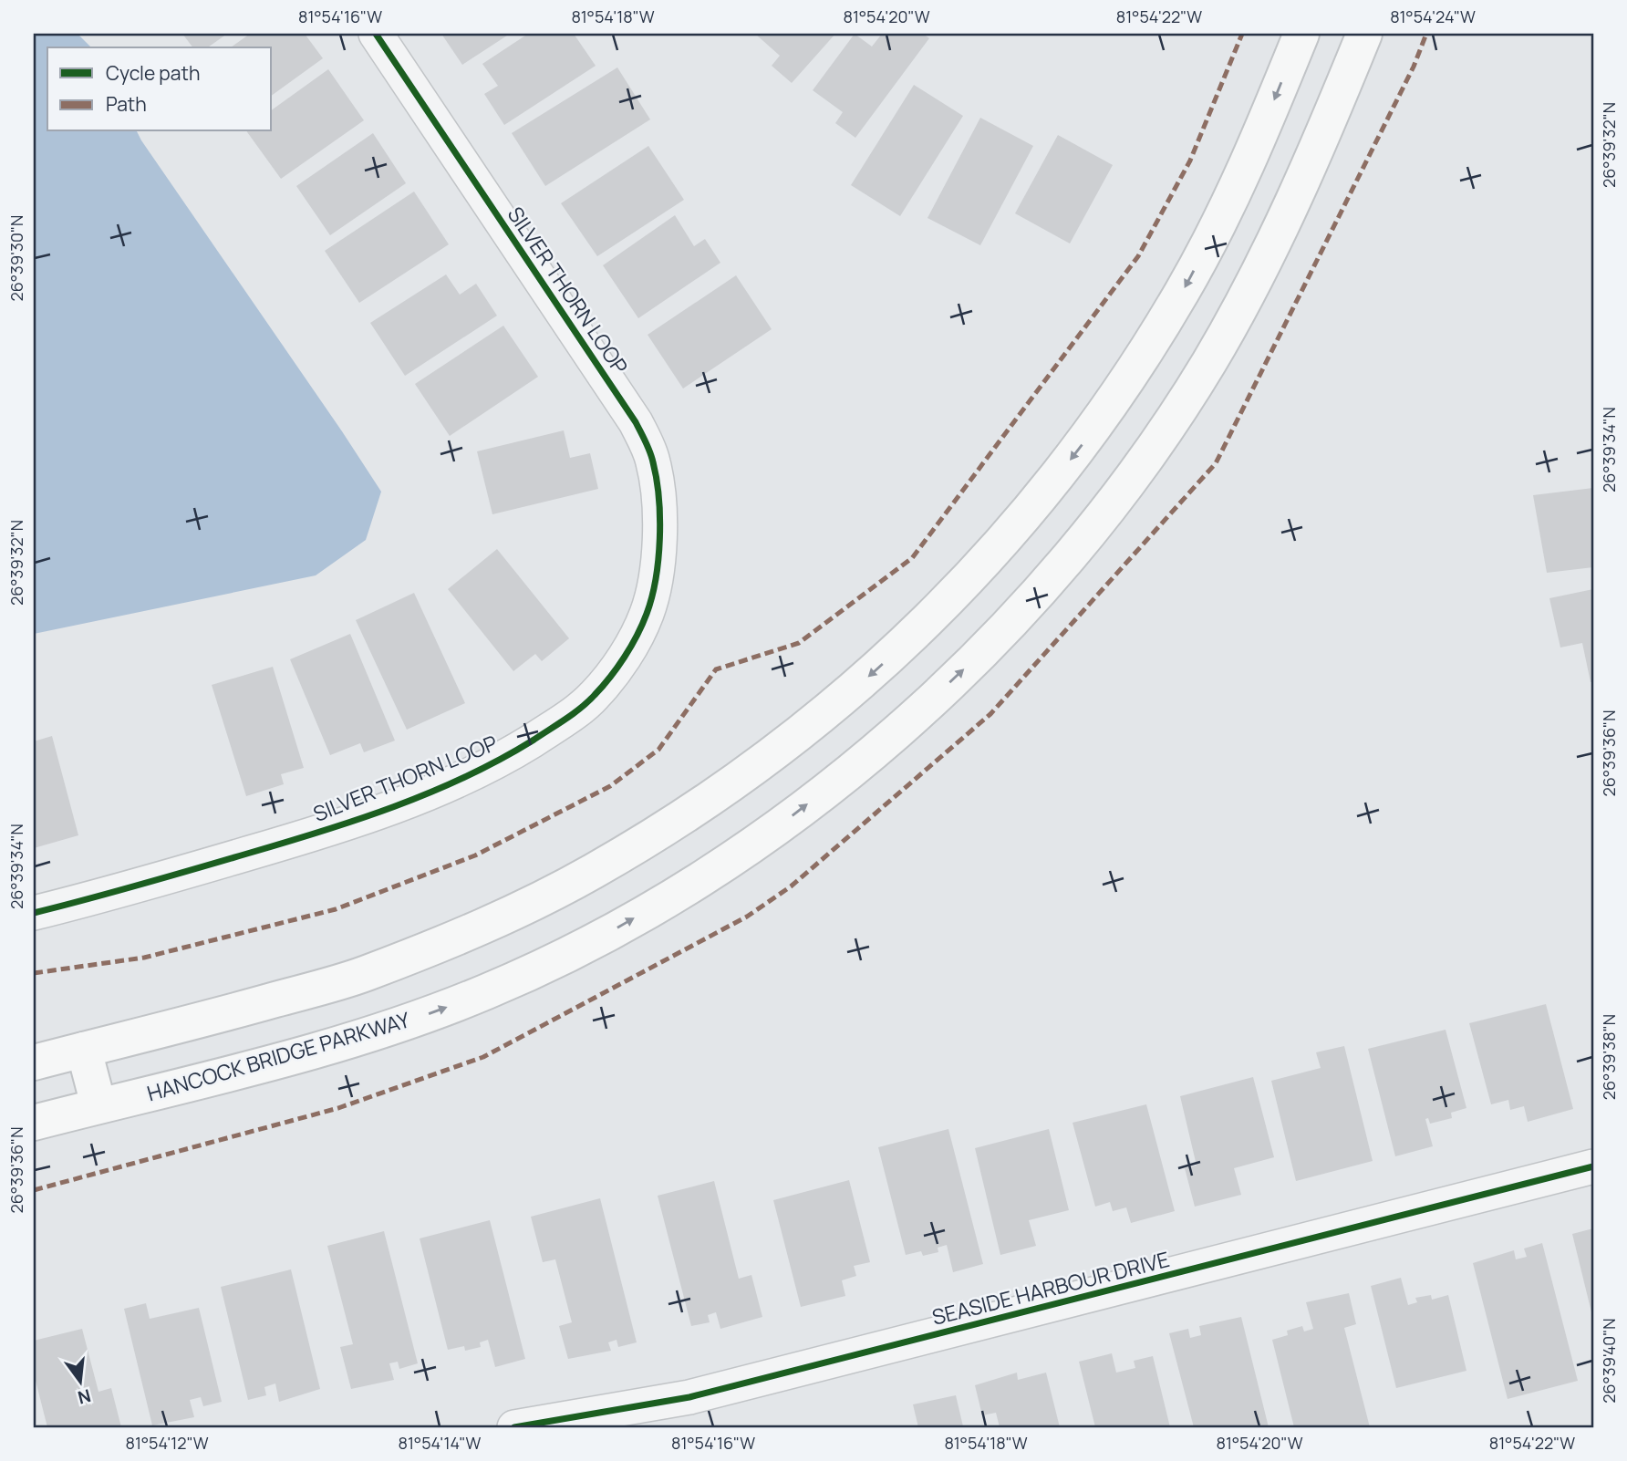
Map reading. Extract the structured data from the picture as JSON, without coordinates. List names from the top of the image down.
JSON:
{
  "streets": {
    "main road": ["HANCOCK BRIDGE PARKWAY"],
    "street": ["SILVER THORN LOOP", "SEASIDE HARBOUR DRIVE"]
  },
  "legend": ["Cycle path", "Path"],
  "north": "bottom",
  "coordinates": [
    "81°54'16\"W",
    "81°54'18\"W",
    "81°54'20\"W",
    "81°54'22\"W",
    "81°54'24\"W",
    "26°39'32\"N",
    "26°39'30\"N",
    "26°39'34\"N",
    "26°39'36\"N",
    "26°39'38\"N",
    "26°39'40\"N",
    "81°54'12\"W",
    "81°54'14\"W"
  ]
}
